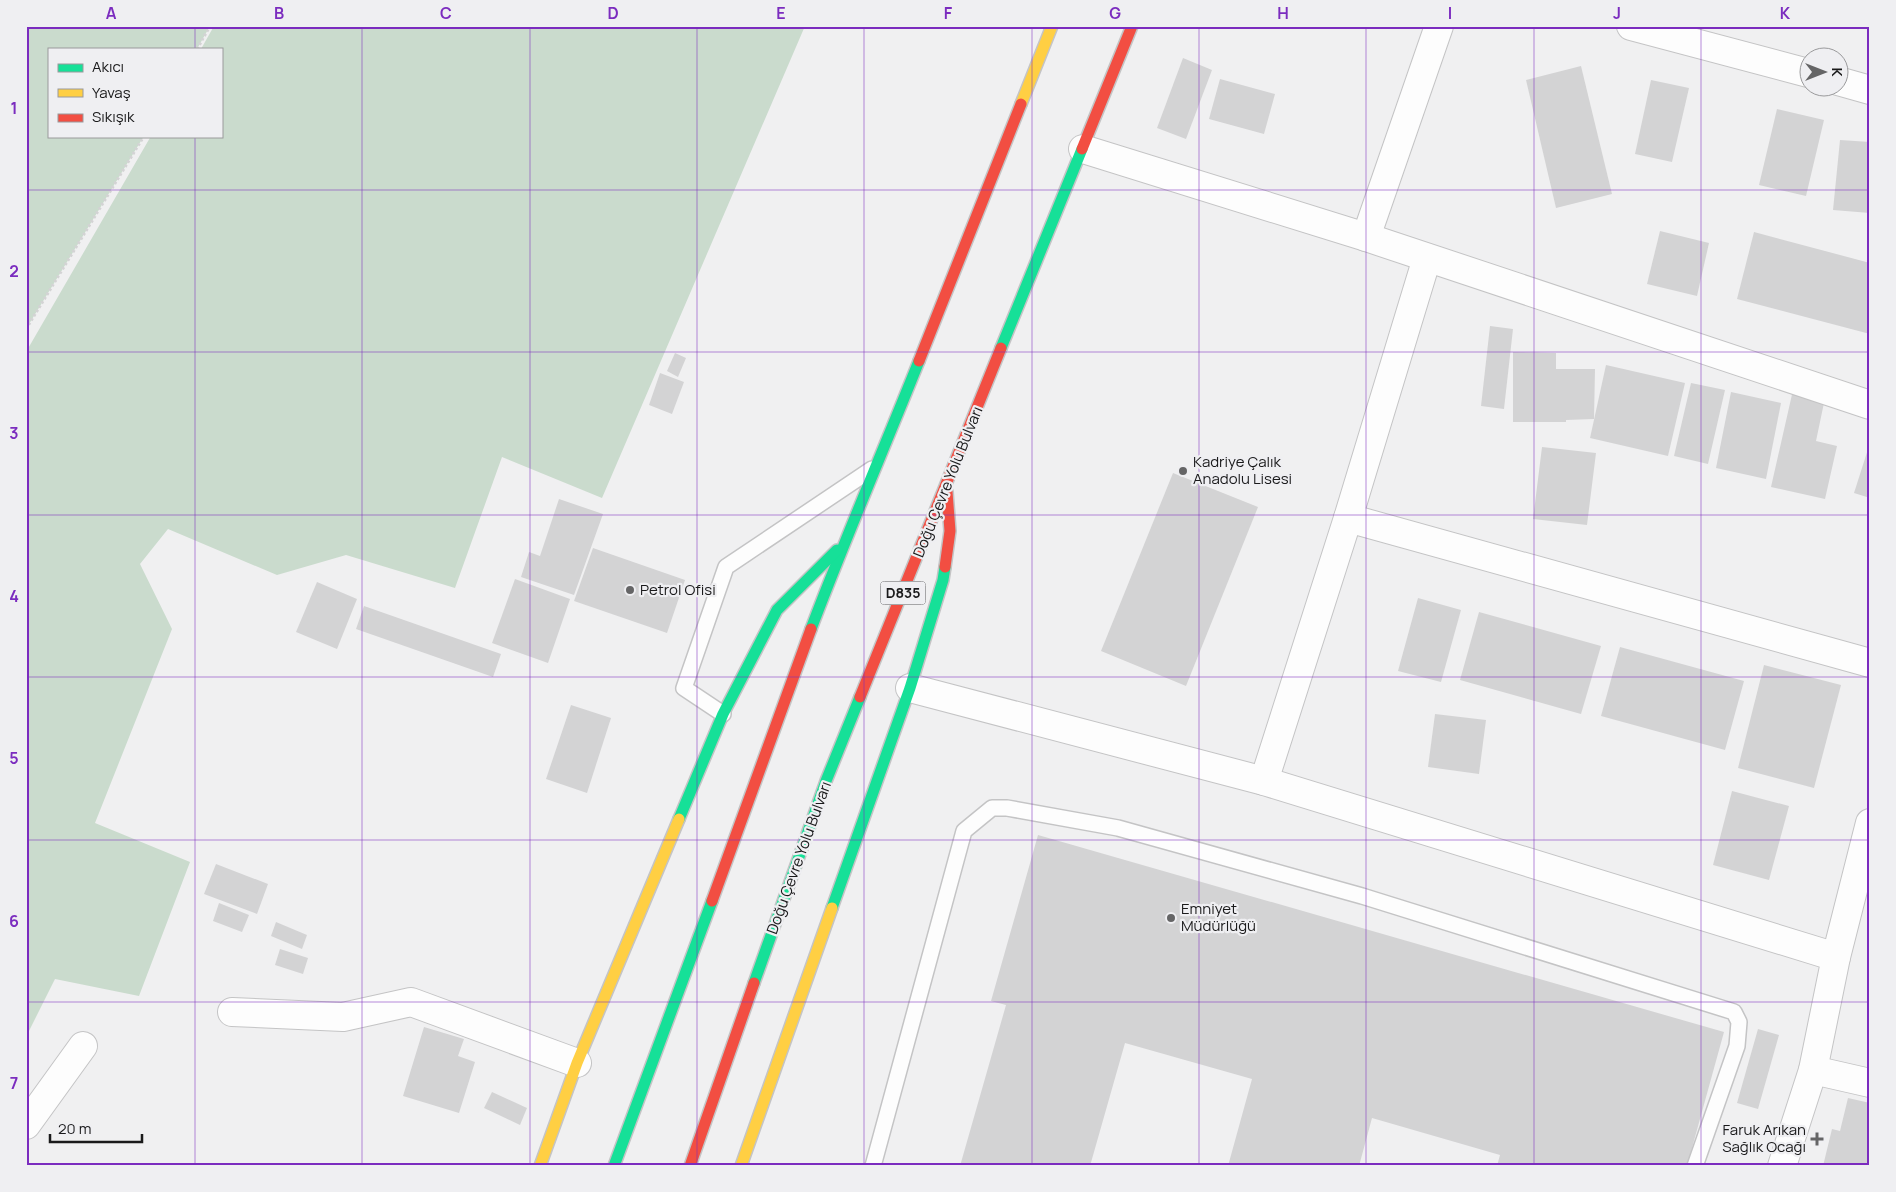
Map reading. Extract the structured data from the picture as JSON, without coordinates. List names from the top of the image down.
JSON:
{
  "streets": {
    "highway": ["Doğu Çevre Yolu Bulvarı", "D835"]
  },
  "places": {
    "other": ["Kadriye Çalık Anadolu Lisesi", "Petrol Ofisi", "Emniyet Müdürlüğü"],
    "health": ["Faruk Arıkan Sağlık Ocağı"]
  },
  "legend": ["Akıcı", "Yavaş", "Sıkışık"],
  "scale_bar": "20 m",
  "north": "right",
  "grid": {
    "columns": [
      "A",
      "B",
      "C",
      "D",
      "E",
      "F",
      "G",
      "H",
      "I",
      "J",
      "K"
    ],
    "rows": [
      "1",
      "2",
      "3",
      "4",
      "5",
      "6",
      "7"
    ]
  }
}
